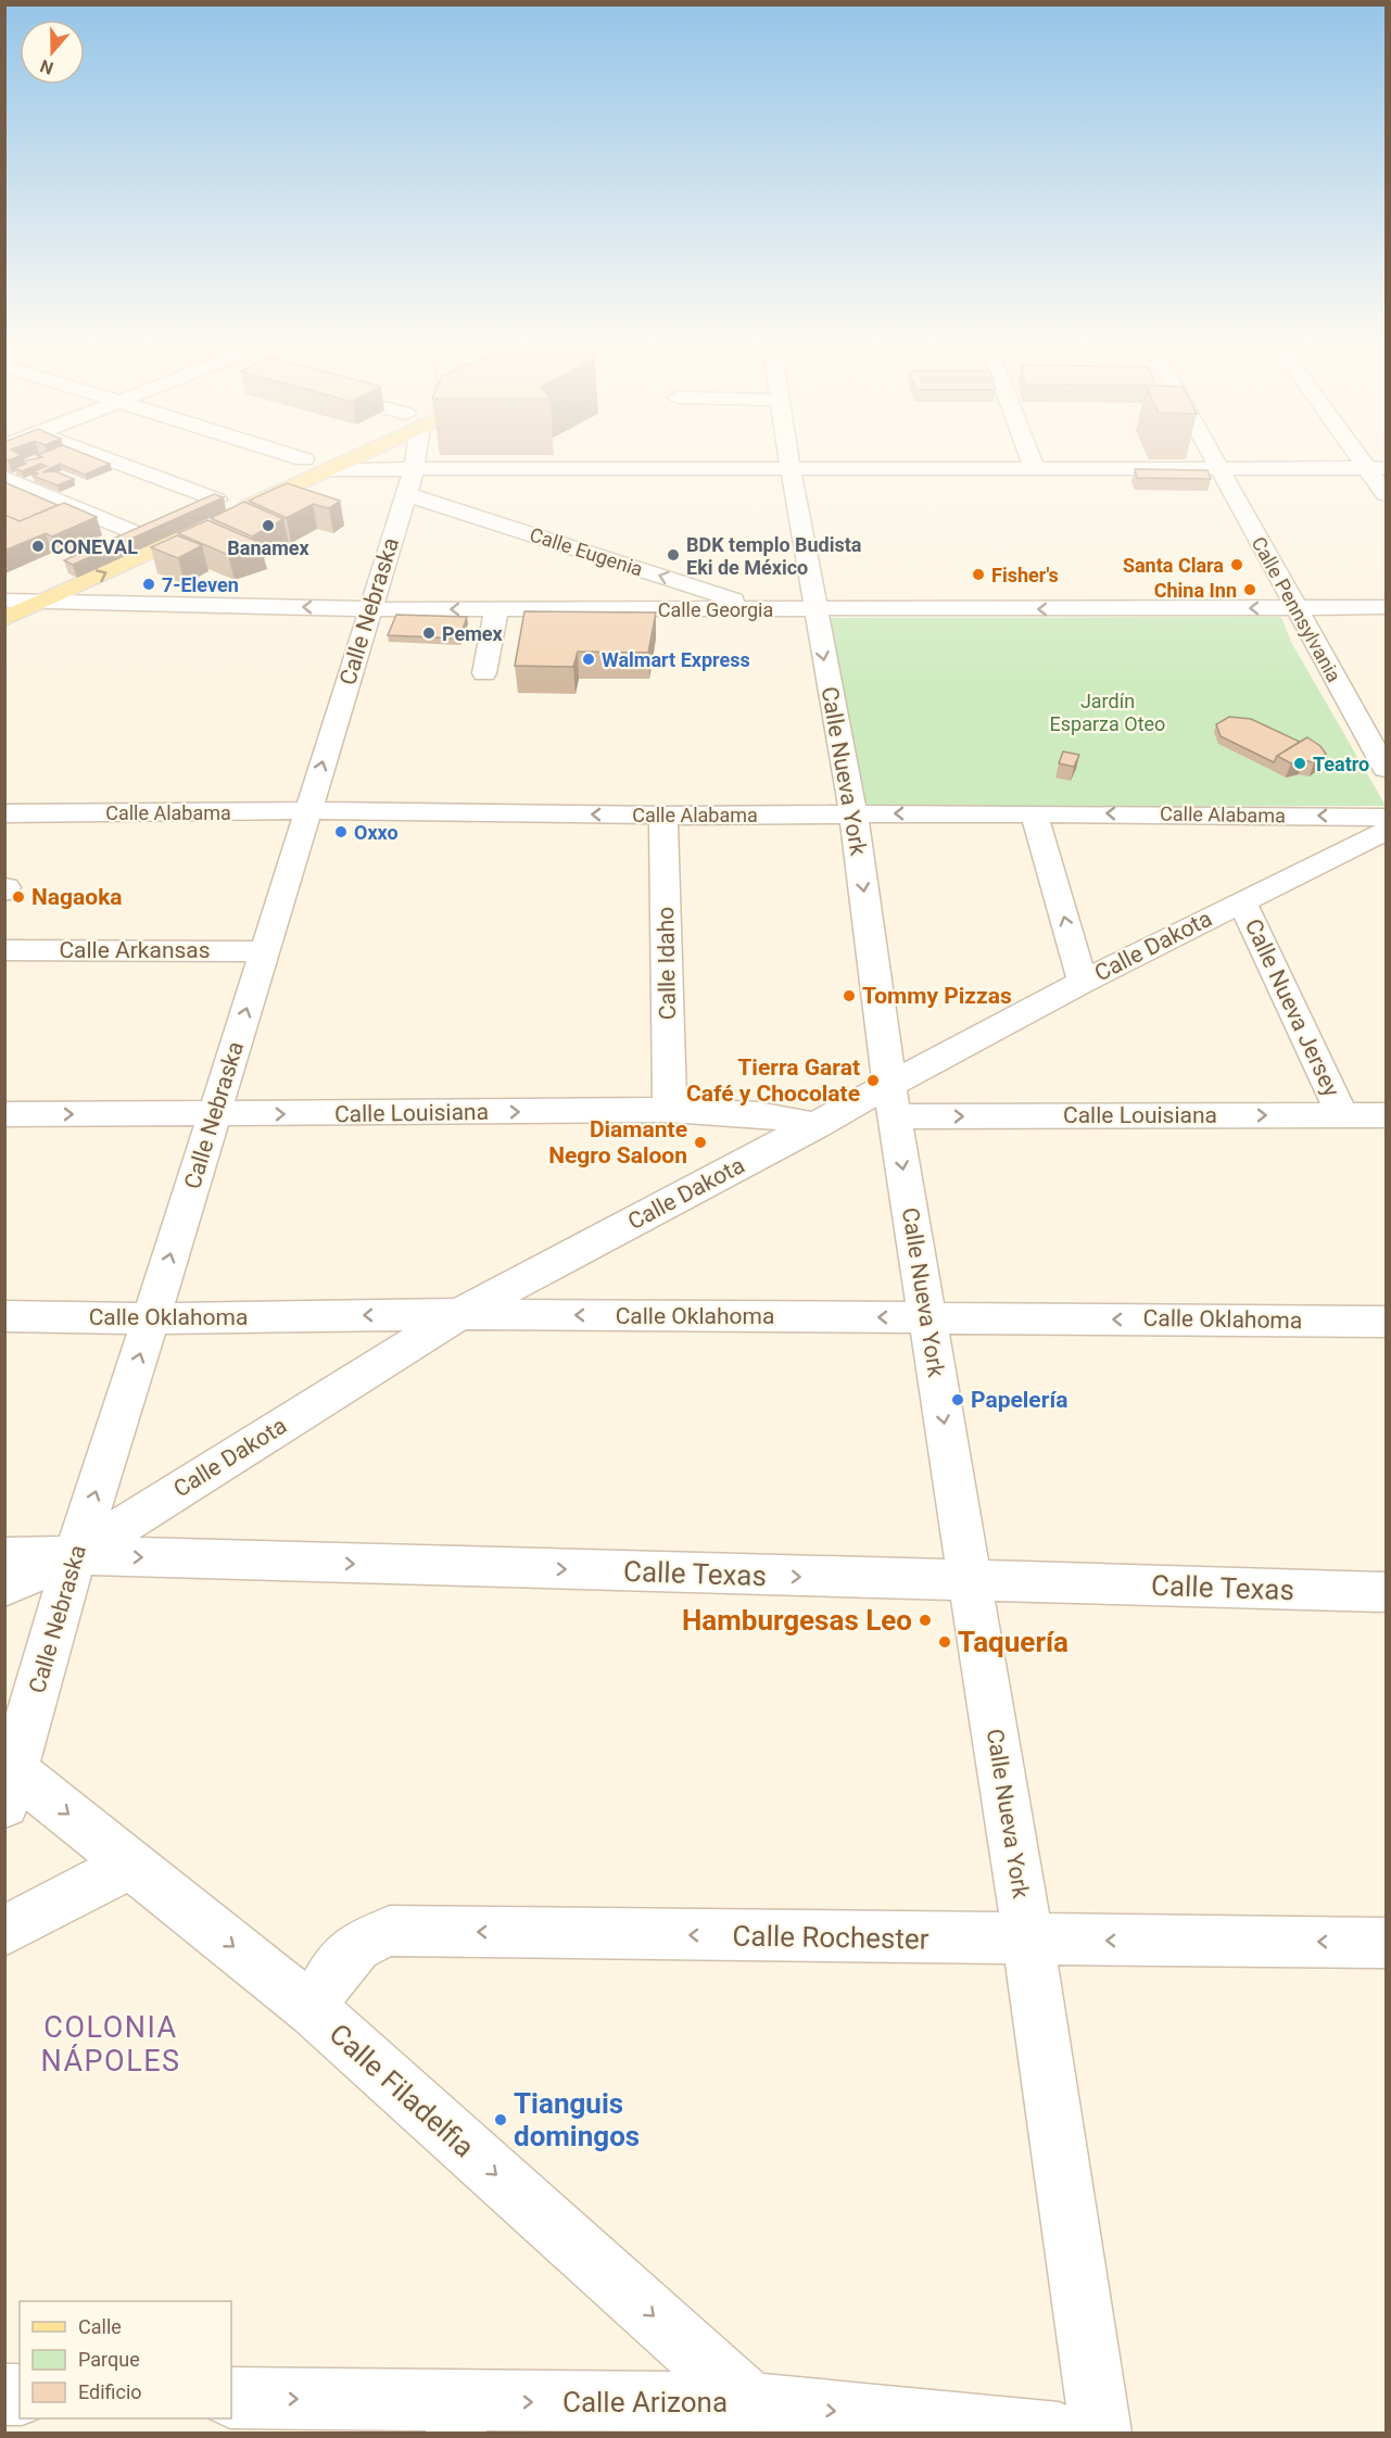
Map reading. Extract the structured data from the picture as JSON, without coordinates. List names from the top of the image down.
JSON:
{
  "streets": {
    "street": [
      "Calle Eugenia",
      "Calle Georgia",
      "Calle Pennsylvania",
      "Calle Nebraska",
      "Calle Nueva York",
      "Calle Alabama",
      "Calle Dakota",
      "Calle Arkansas",
      "Calle Idaho",
      "Calle Nueva Jersey",
      "Calle Louisiana",
      "Calle Oklahoma",
      "Calle Texas",
      "Calle Rochester",
      "Calle Filadelfia",
      "Calle Arizona"
    ]
  },
  "crossings": [
    ["Calle Eugenia", "Calle Georgia"],
    ["Calle Eugenia", "Calle Nebraska"],
    ["Calle Georgia", "Calle Pennsylvania"],
    ["Calle Georgia", "Calle Nebraska"],
    ["Calle Georgia", "Calle Nueva York"],
    ["Calle Nebraska", "Calle Alabama"],
    ["Calle Nebraska", "Calle Dakota"],
    ["Calle Nebraska", "Calle Arkansas"],
    ["Calle Nebraska", "Calle Louisiana"],
    ["Calle Nebraska", "Calle Oklahoma"],
    ["Calle Nebraska", "Calle Texas"],
    ["Calle Nebraska", "Calle Filadelfia"],
    ["Calle Nueva York", "Calle Alabama"],
    ["Calle Nueva York", "Calle Dakota"],
    ["Calle Nueva York", "Calle Louisiana"],
    ["Calle Nueva York", "Calle Oklahoma"],
    ["Calle Nueva York", "Calle Texas"],
    ["Calle Nueva York", "Calle Rochester"],
    ["Calle Alabama", "Calle Idaho"],
    ["Calle Dakota", "Calle Nueva Jersey"],
    ["Calle Dakota", "Calle Louisiana"],
    ["Calle Dakota", "Calle Oklahoma"],
    ["Calle Dakota", "Calle Texas"],
    ["Calle Idaho", "Calle Louisiana"],
    ["Calle Nueva Jersey", "Calle Louisiana"],
    ["Calle Rochester", "Calle Filadelfia"],
    ["Calle Filadelfia", "Calle Arizona"]
  ],
  "one_way": [
    "Calle Nebraska",
    "Calle Nueva York",
    "Calle Alabama",
    "Calle Louisiana",
    "Calle Oklahoma",
    "Calle Texas",
    "Calle Rochester",
    "Calle Filadelfia",
    "Calle Arizona"
  ],
  "districts": ["COLONIA NÁPOLES"],
  "parks": ["Jardín Esparza Oteo"],
  "places": [
    "Banamex",
    "CONEVAL",
    "BDK templo Budista Eki de México",
    "Santa Clara",
    "Fisher's",
    "7-Eleven",
    "China Inn",
    "Pemex",
    "Walmart Express",
    "Teatro",
    "Oxxo",
    "Nagaoka",
    "Tommy Pizzas",
    "Tierra Garat Café y Chocolate",
    "Diamante Negro Saloon",
    "Papelería",
    "Hamburgesas Leo",
    "Taquería",
    "Tianguis domingos"
  ],
  "legend": ["Calle", "Parque", "Edificio"],
  "north": "bottom"
}
